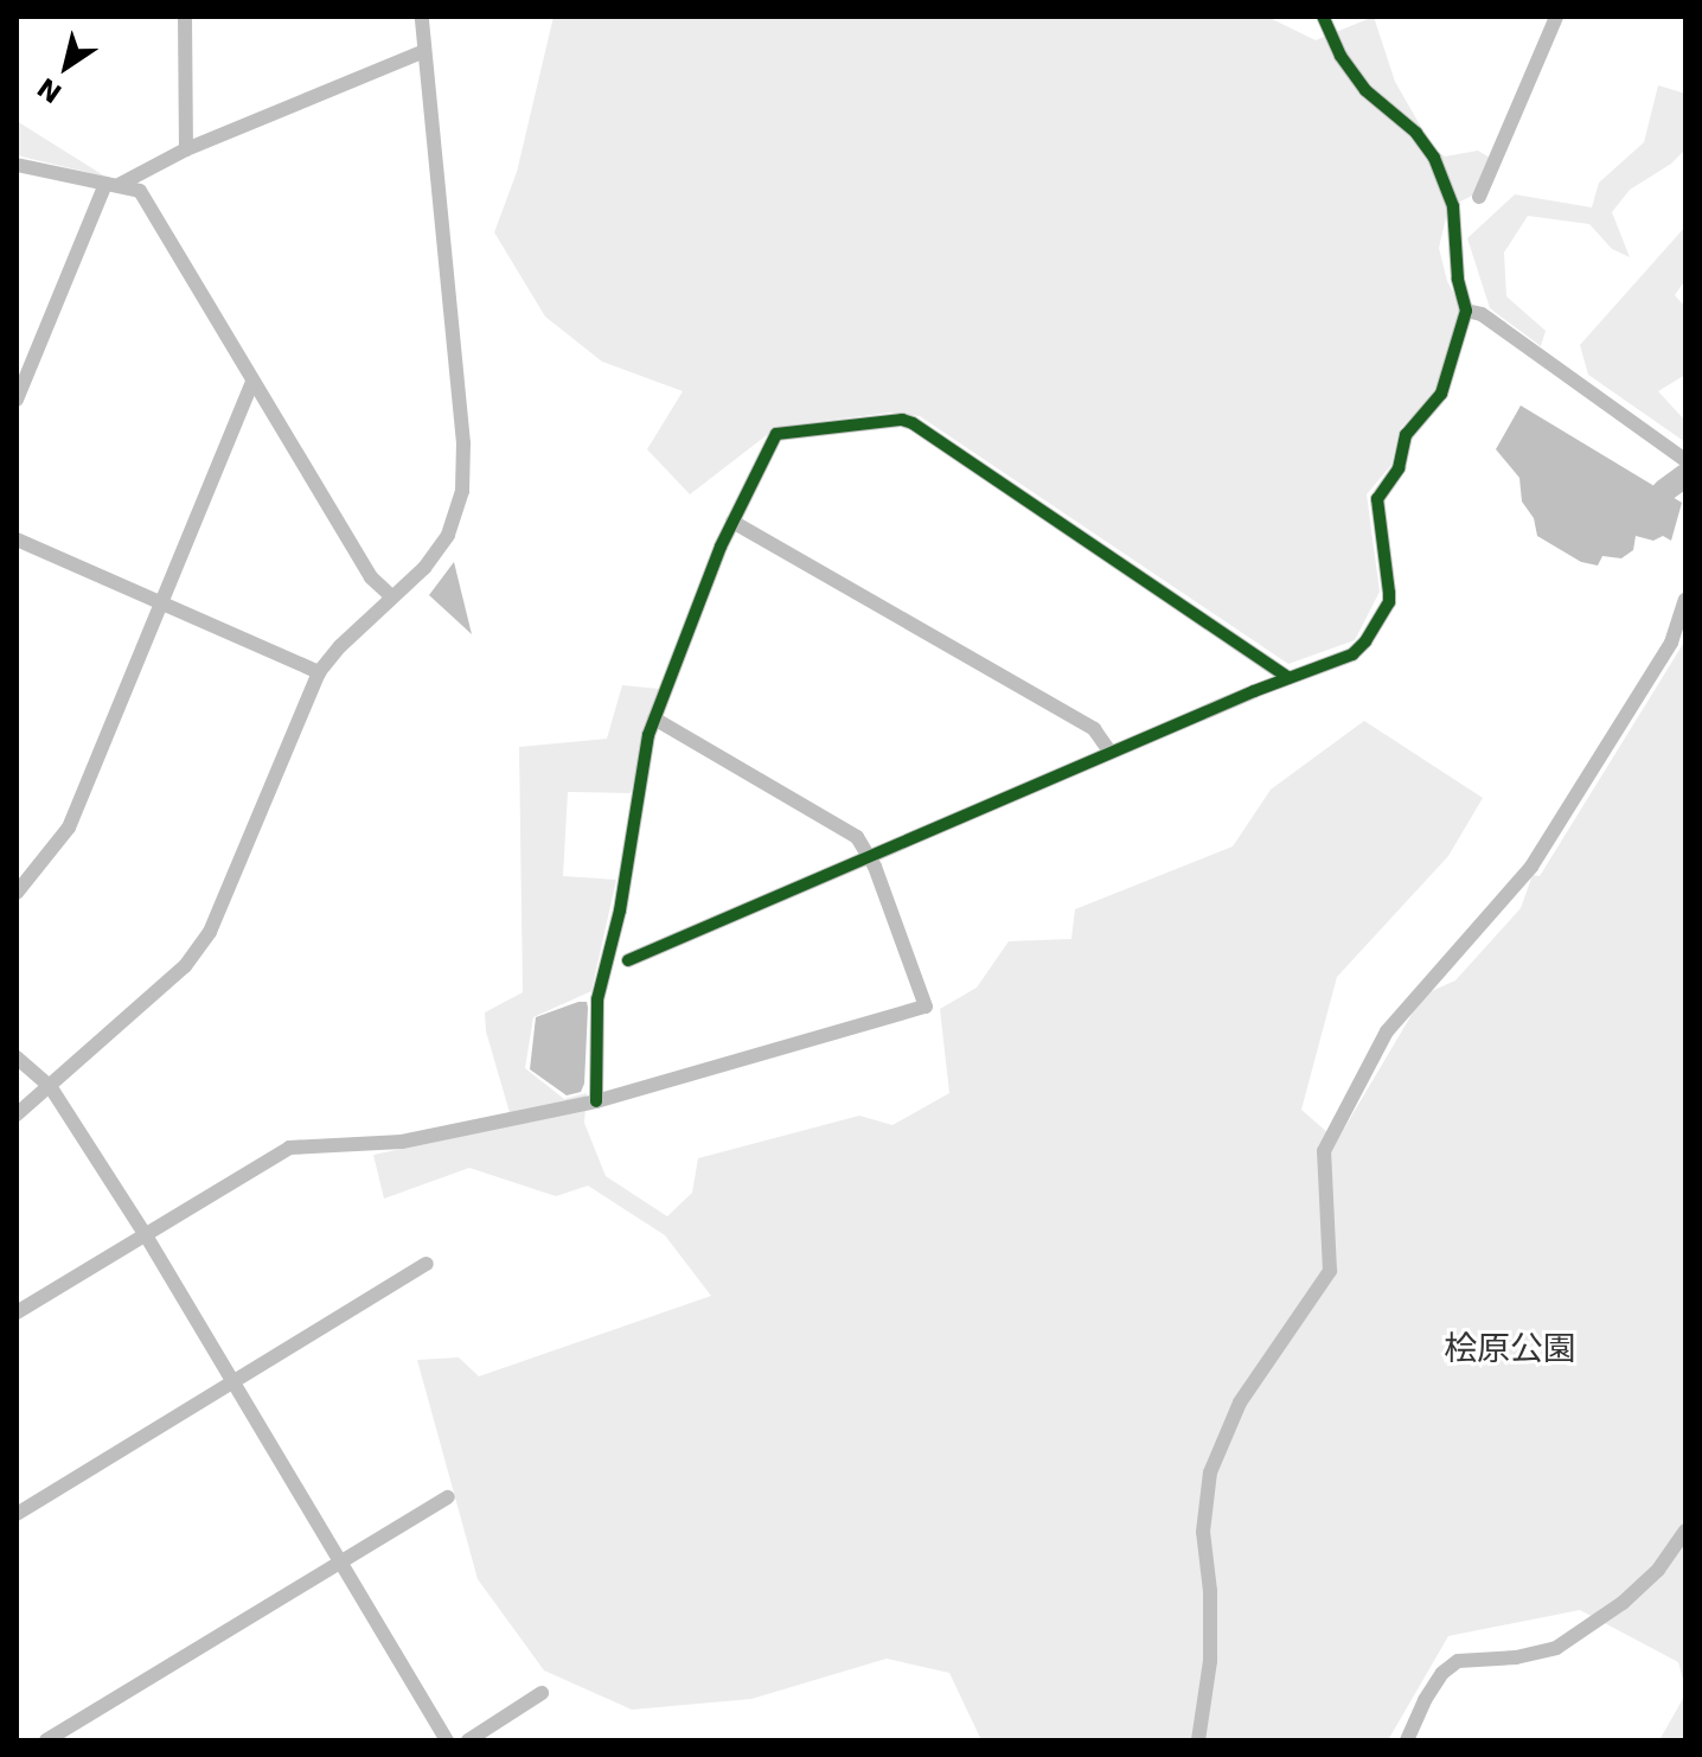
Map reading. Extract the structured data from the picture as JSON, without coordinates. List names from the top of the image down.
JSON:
{
  "parks": ["桧原公園"],
  "north": "bottom left"
}
